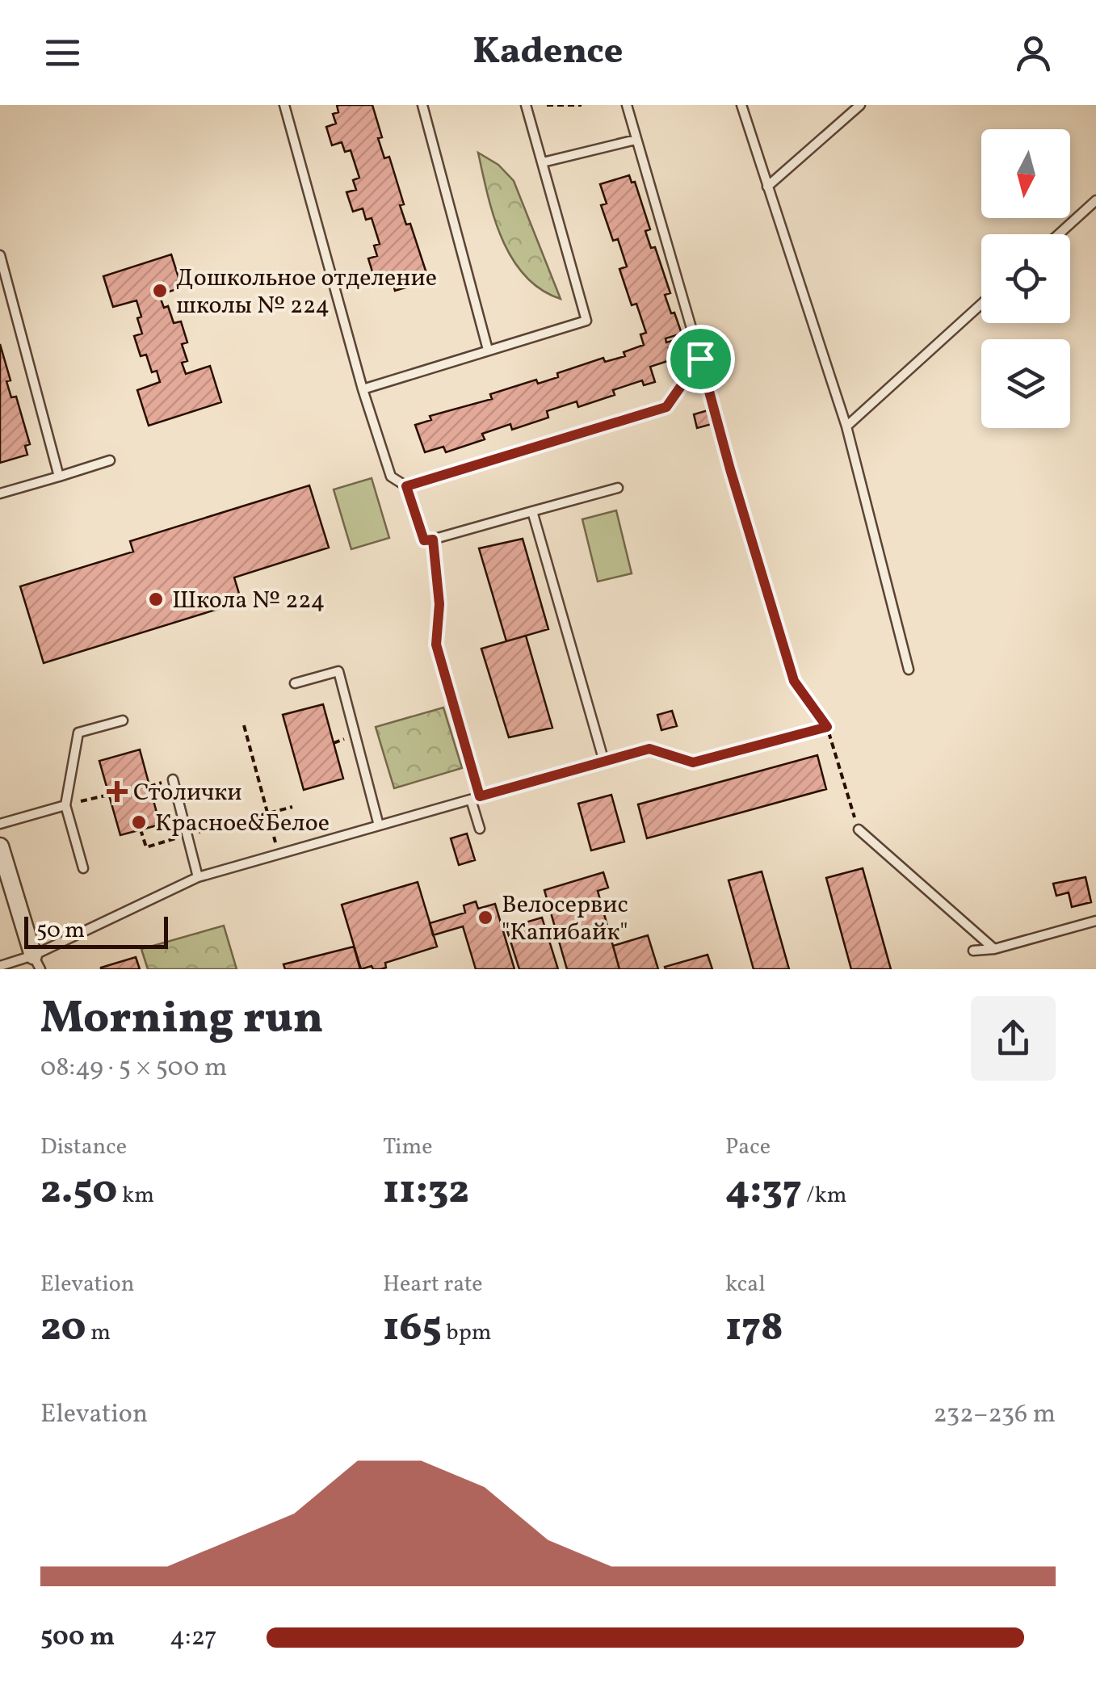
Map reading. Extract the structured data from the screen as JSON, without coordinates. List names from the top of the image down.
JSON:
{
  "places": {
    "other": [
      "Дошкольное отделение школы № 224",
      "Школа № 224",
      "Красное&Белое",
      "Велосервис \"Капибайк\""
    ],
    "health": ["Столички"]
  },
  "scale_bar": "50 m",
  "north": "bottom",
  "page": {
    "header": "Kadence",
    "scale": "50 m",
    "heading": ["Morning run", "08:49 · 5 × 500 m"],
    "stats": [
      ["Distance", "2.50 km"],
      ["Time", "11:32"],
      ["Pace", "4:37 /km"],
      ["Elevation", "20 m"],
      ["Heart rate", "165 bpm"],
      ["kcal", "178"]
    ],
    "chart": ["Elevation", "232–236 m"],
    "list": [
      {
        "name": "500 m",
        "note": "4:27"
      }
    ]
  }
}
